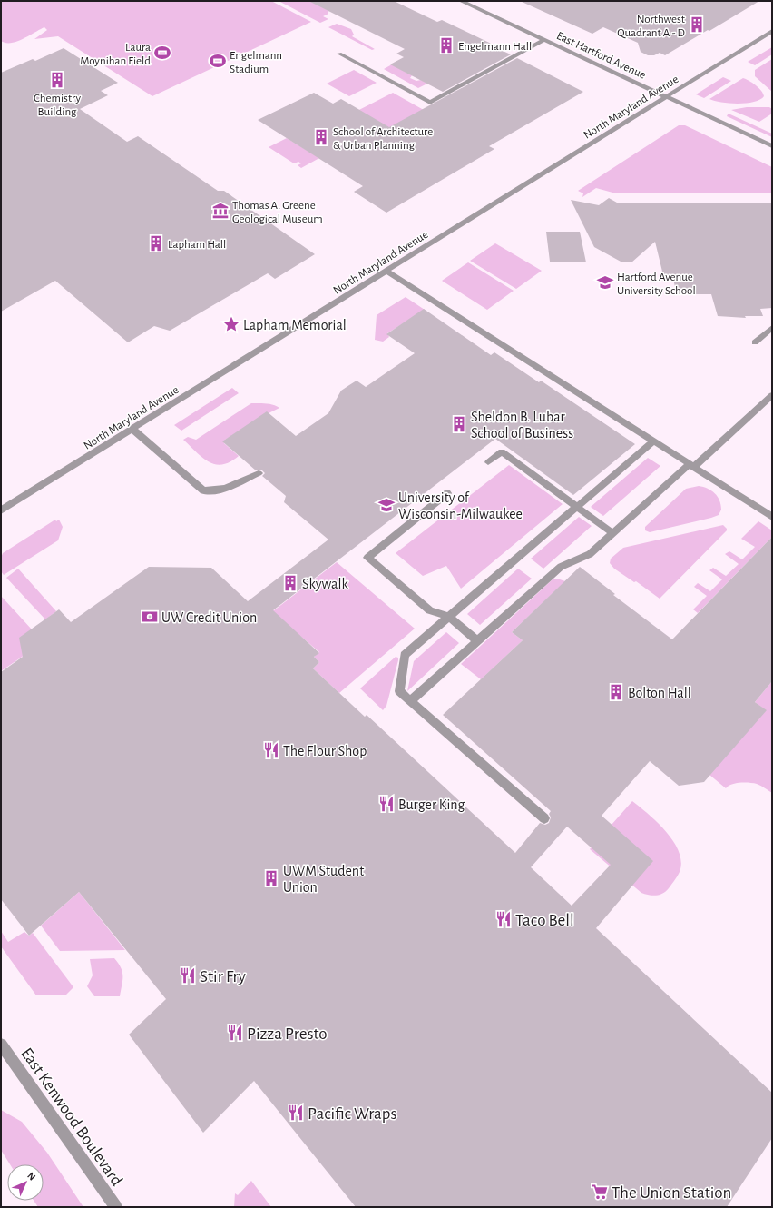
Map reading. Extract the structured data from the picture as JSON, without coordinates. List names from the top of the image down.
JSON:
{
  "streets": {
    "street": ["East Hartford Avenue", "North Maryland Avenue", "East Kenwood Boulevard"]
  },
  "crossings": [
    ["East Hartford Avenue", "North Maryland Avenue"]
  ],
  "places": {
    "building": [
      "Northwest Quadrant A - D",
      "Engelmann Hall",
      "Chemistry Building",
      "School of Architecture & Urban Planning",
      "Lapham Hall",
      "Sheldon B. Lubar School of Business",
      "Skywalk",
      "Bolton Hall",
      "UWM Student Union"
    ],
    "sports": ["Laura Moynihan Field", "Engelmann Stadium"],
    "museum": ["Thomas A. Greene Geological Museum"],
    "school or university": ["Hartford Avenue University School", "University of Wisconsin-Milwaukee"],
    "place": ["Lapham Memorial"],
    "bank": ["UW Credit Union"],
    "restaurant": [
      "The Flour Shop",
      "Burger King",
      "Taco Bell",
      "Stir Fry",
      "Pizza Presto",
      "Pacific Wraps"
    ],
    "supermarket": ["The Union Station"]
  },
  "north": "top right"
}
